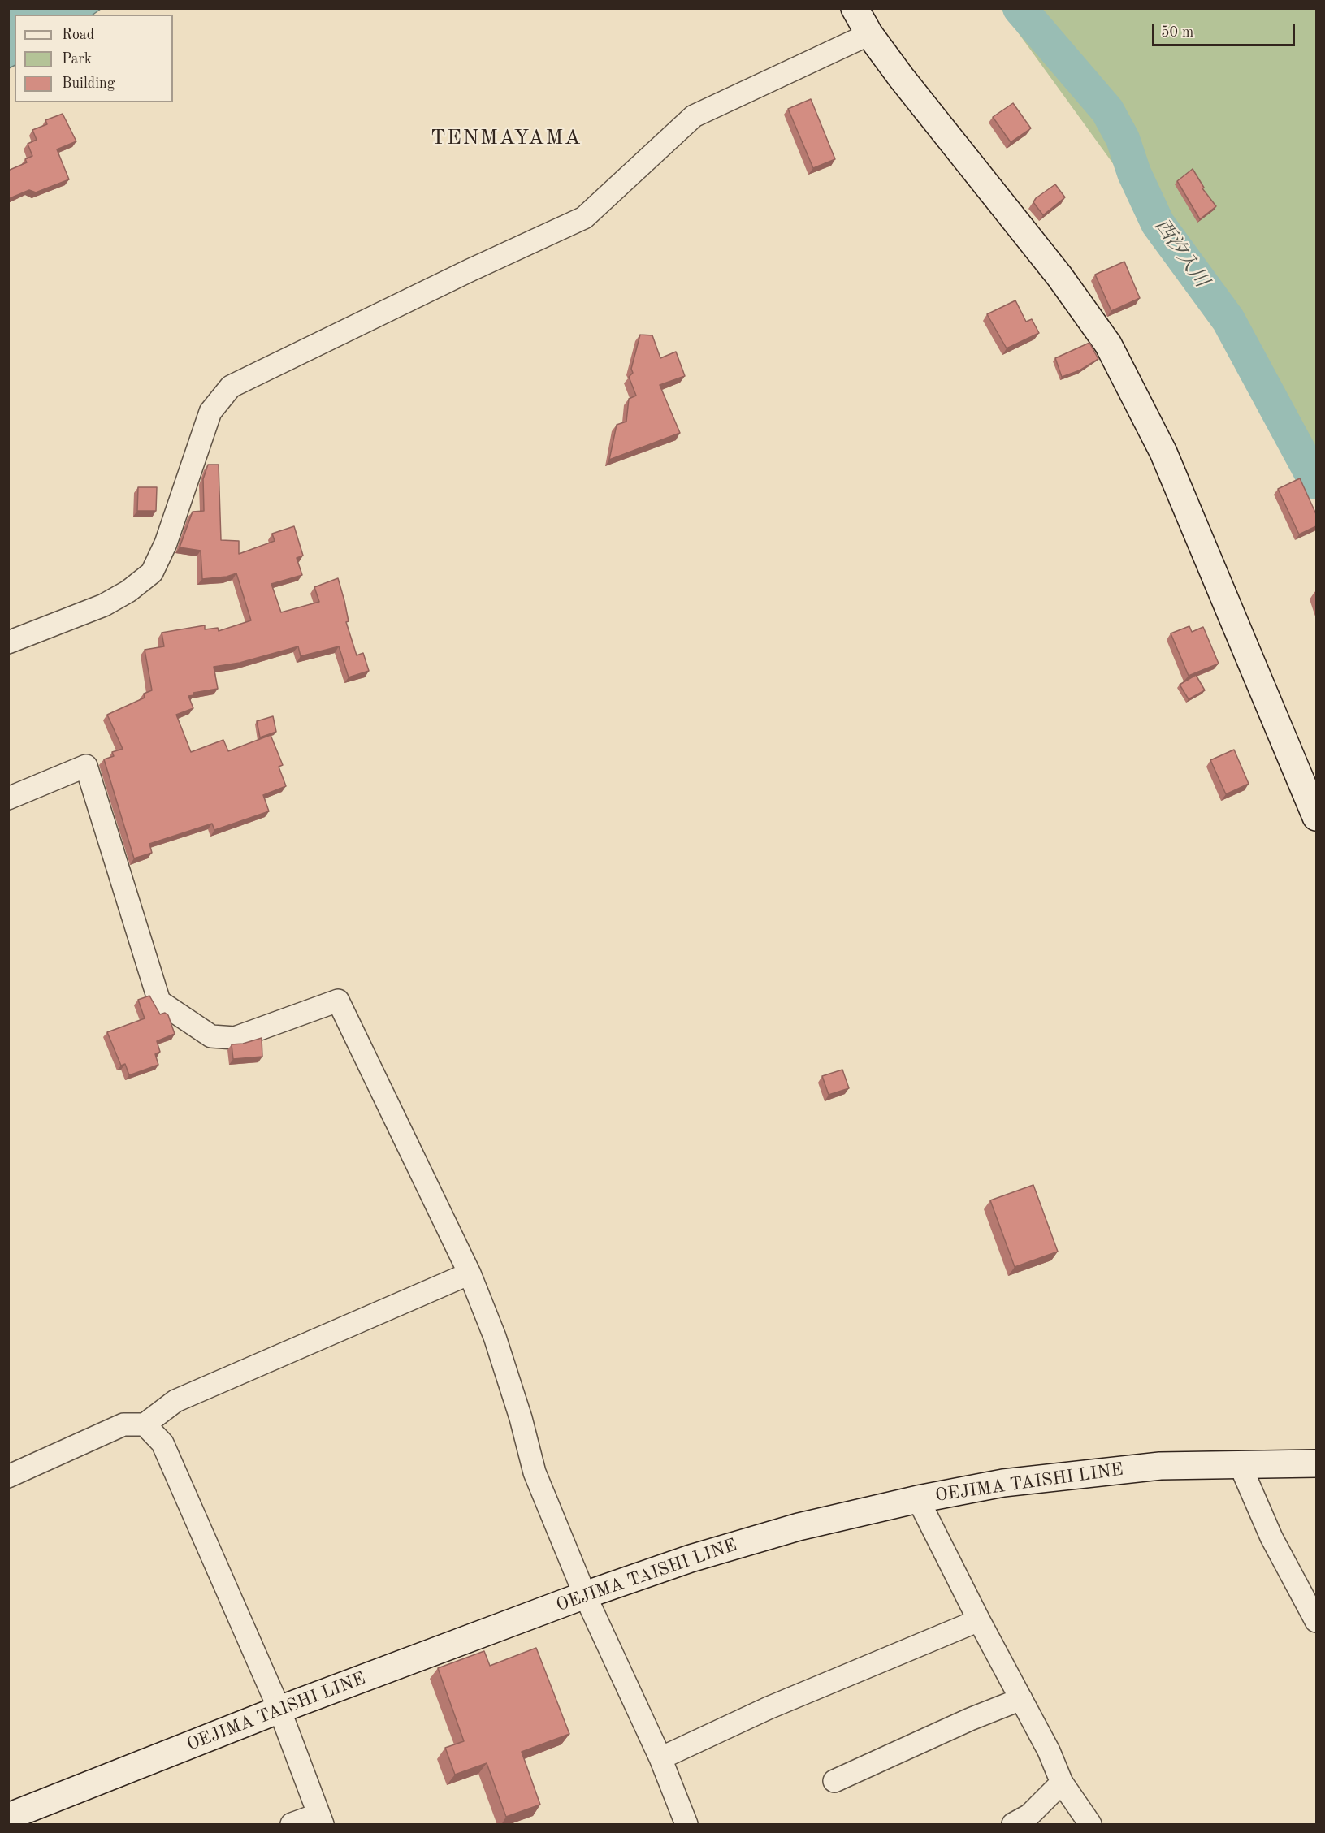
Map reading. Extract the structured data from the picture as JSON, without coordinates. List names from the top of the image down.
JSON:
{
  "streets": {
    "main road": ["OEJIMA TAISHI LINE"]
  },
  "districts": ["TENMAYAMA"],
  "water": ["西汐入川"],
  "legend": ["Road", "Park", "Building"],
  "scale_bar": "50 m"
}
